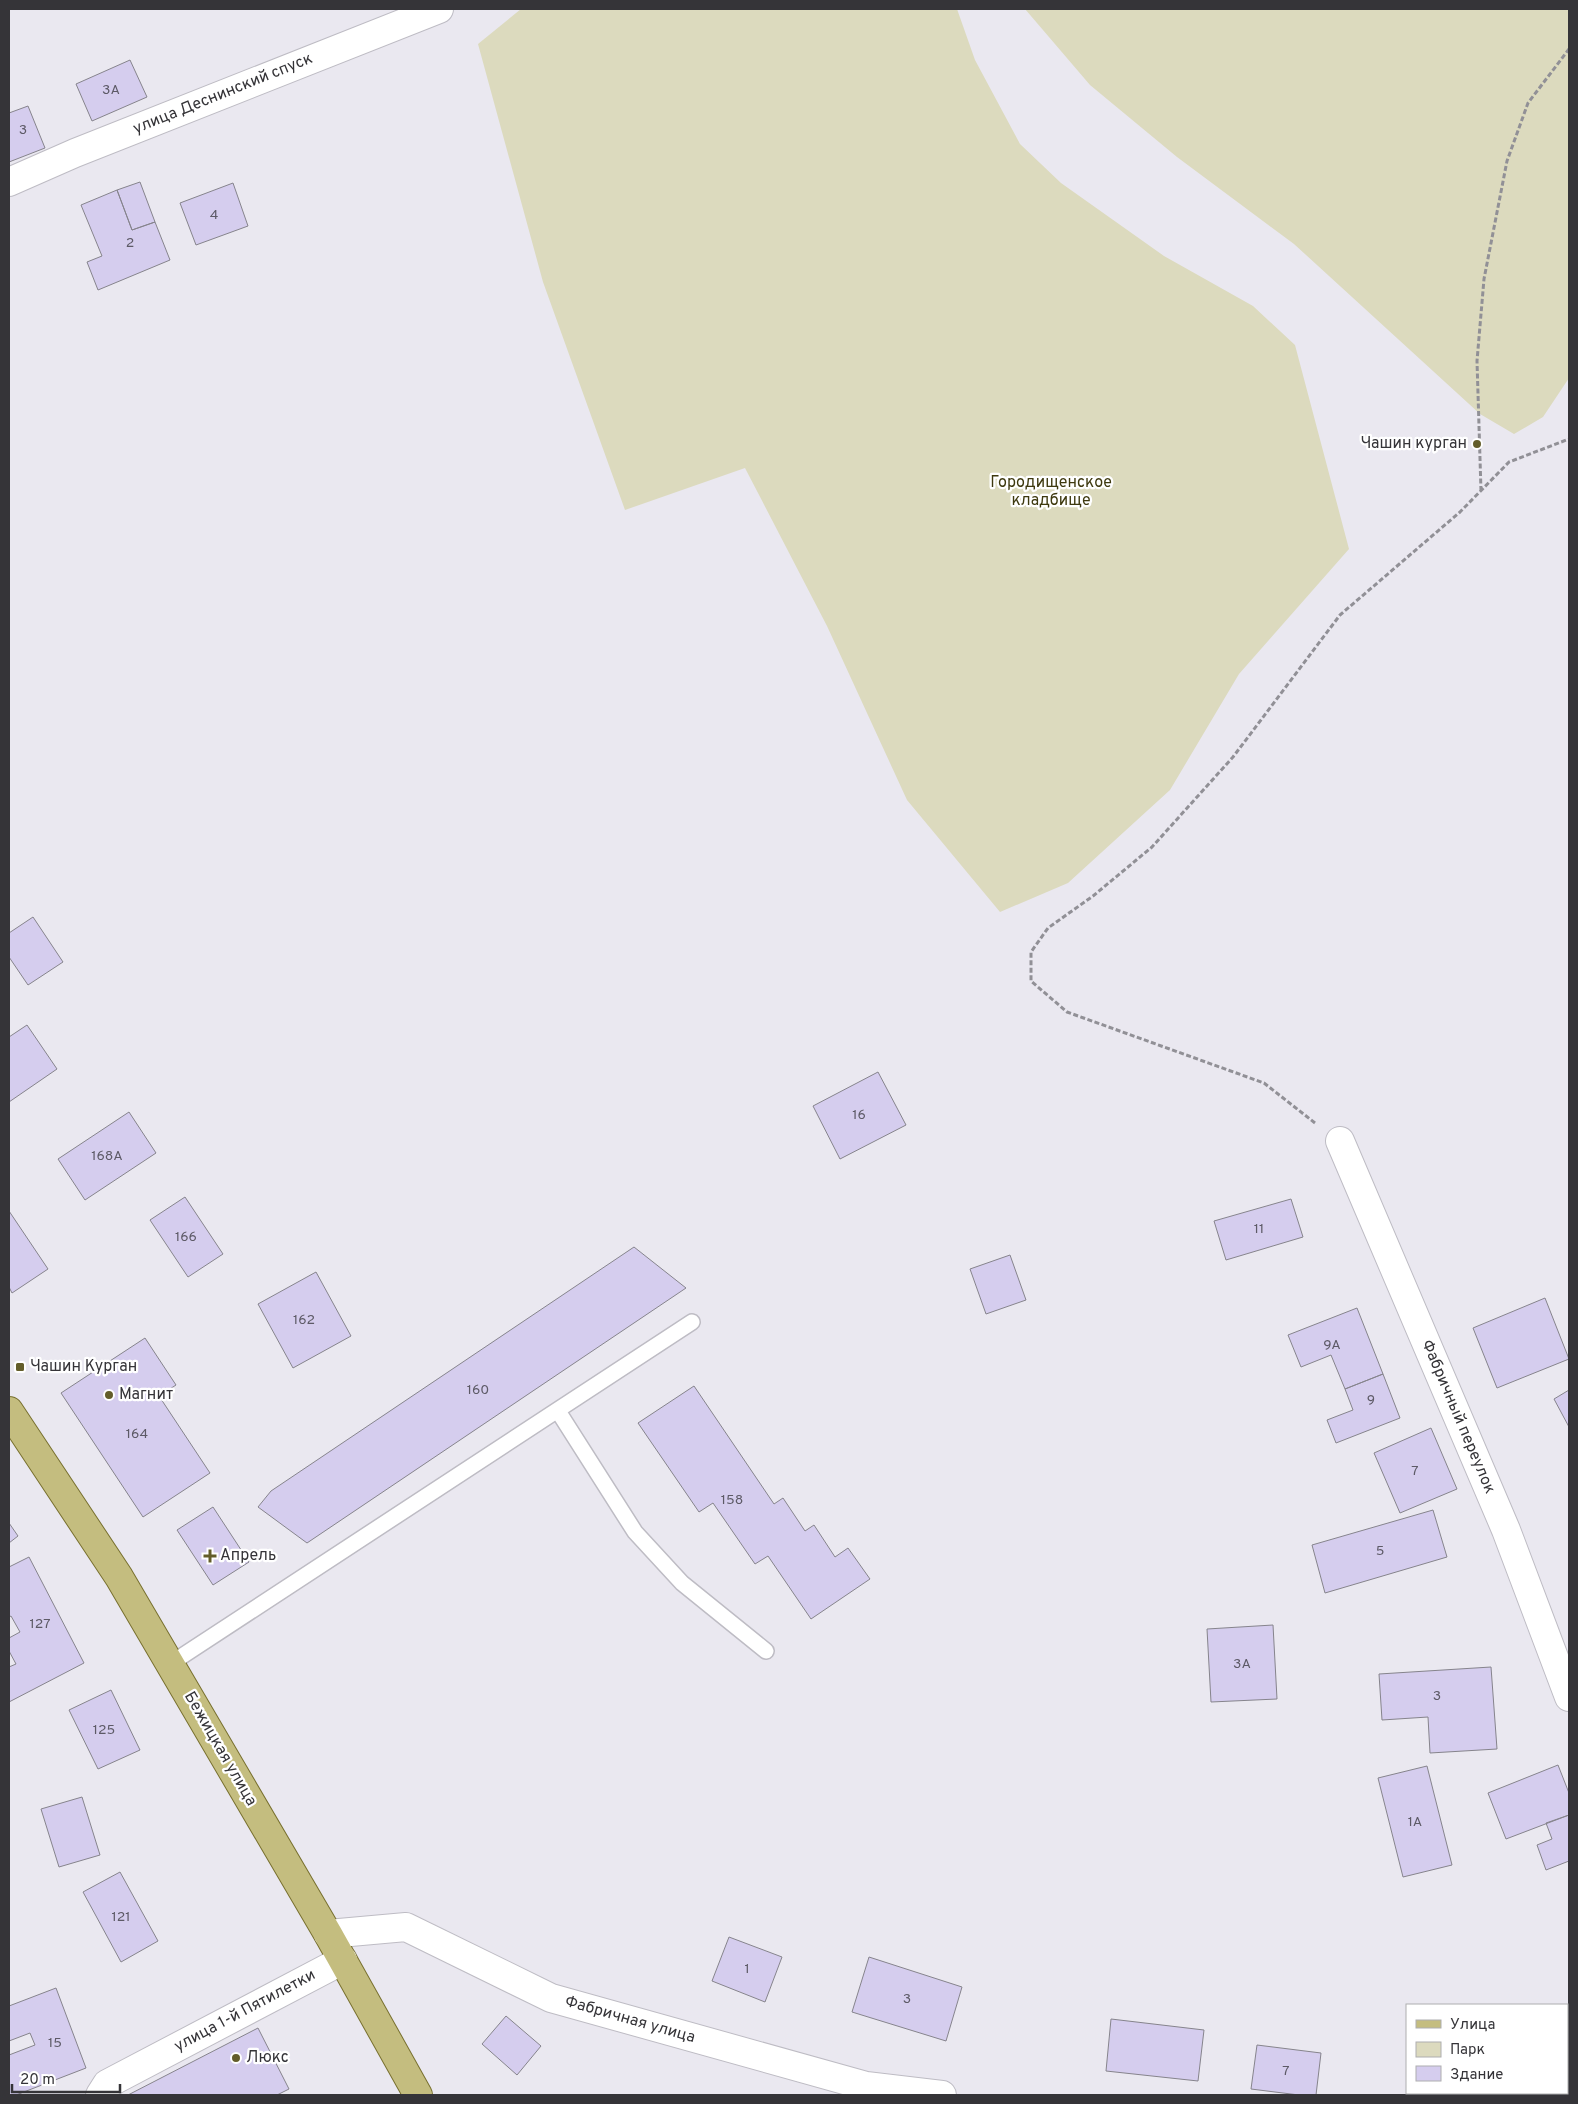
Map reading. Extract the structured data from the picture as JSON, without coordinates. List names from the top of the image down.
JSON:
{
  "streets": {
    "main road": ["Бежицкая улица"],
    "street": [
      "улица Деснинский спуск",
      "Фабричный переулок",
      "улица 1-й Пятилетки",
      "Фабричная улица"
    ]
  },
  "crossings": [
    ["Бежицкая улица", "улица 1-й Пятилетки"],
    ["Бежицкая улица", "Фабричная улица"]
  ],
  "parks": ["Городищенское кладбище"],
  "places": {
    "other": ["Чашин курган", "Магнит", "Люкс"],
    "transit": ["Чашин Курган"],
    "health": ["Апрель"]
  },
  "house_numbers": [
    "3А",
    "3",
    "4",
    "2",
    "16",
    "168А",
    "11",
    "166",
    "162",
    "9А",
    "160",
    "9",
    "164",
    "7",
    "158",
    "5",
    "127",
    "3А",
    "3",
    "125",
    "1А",
    "121",
    "1",
    "3",
    "15",
    "7"
  ],
  "legend": ["Улица", "Парк", "Здание"],
  "scale_bar": "20 m"
}
